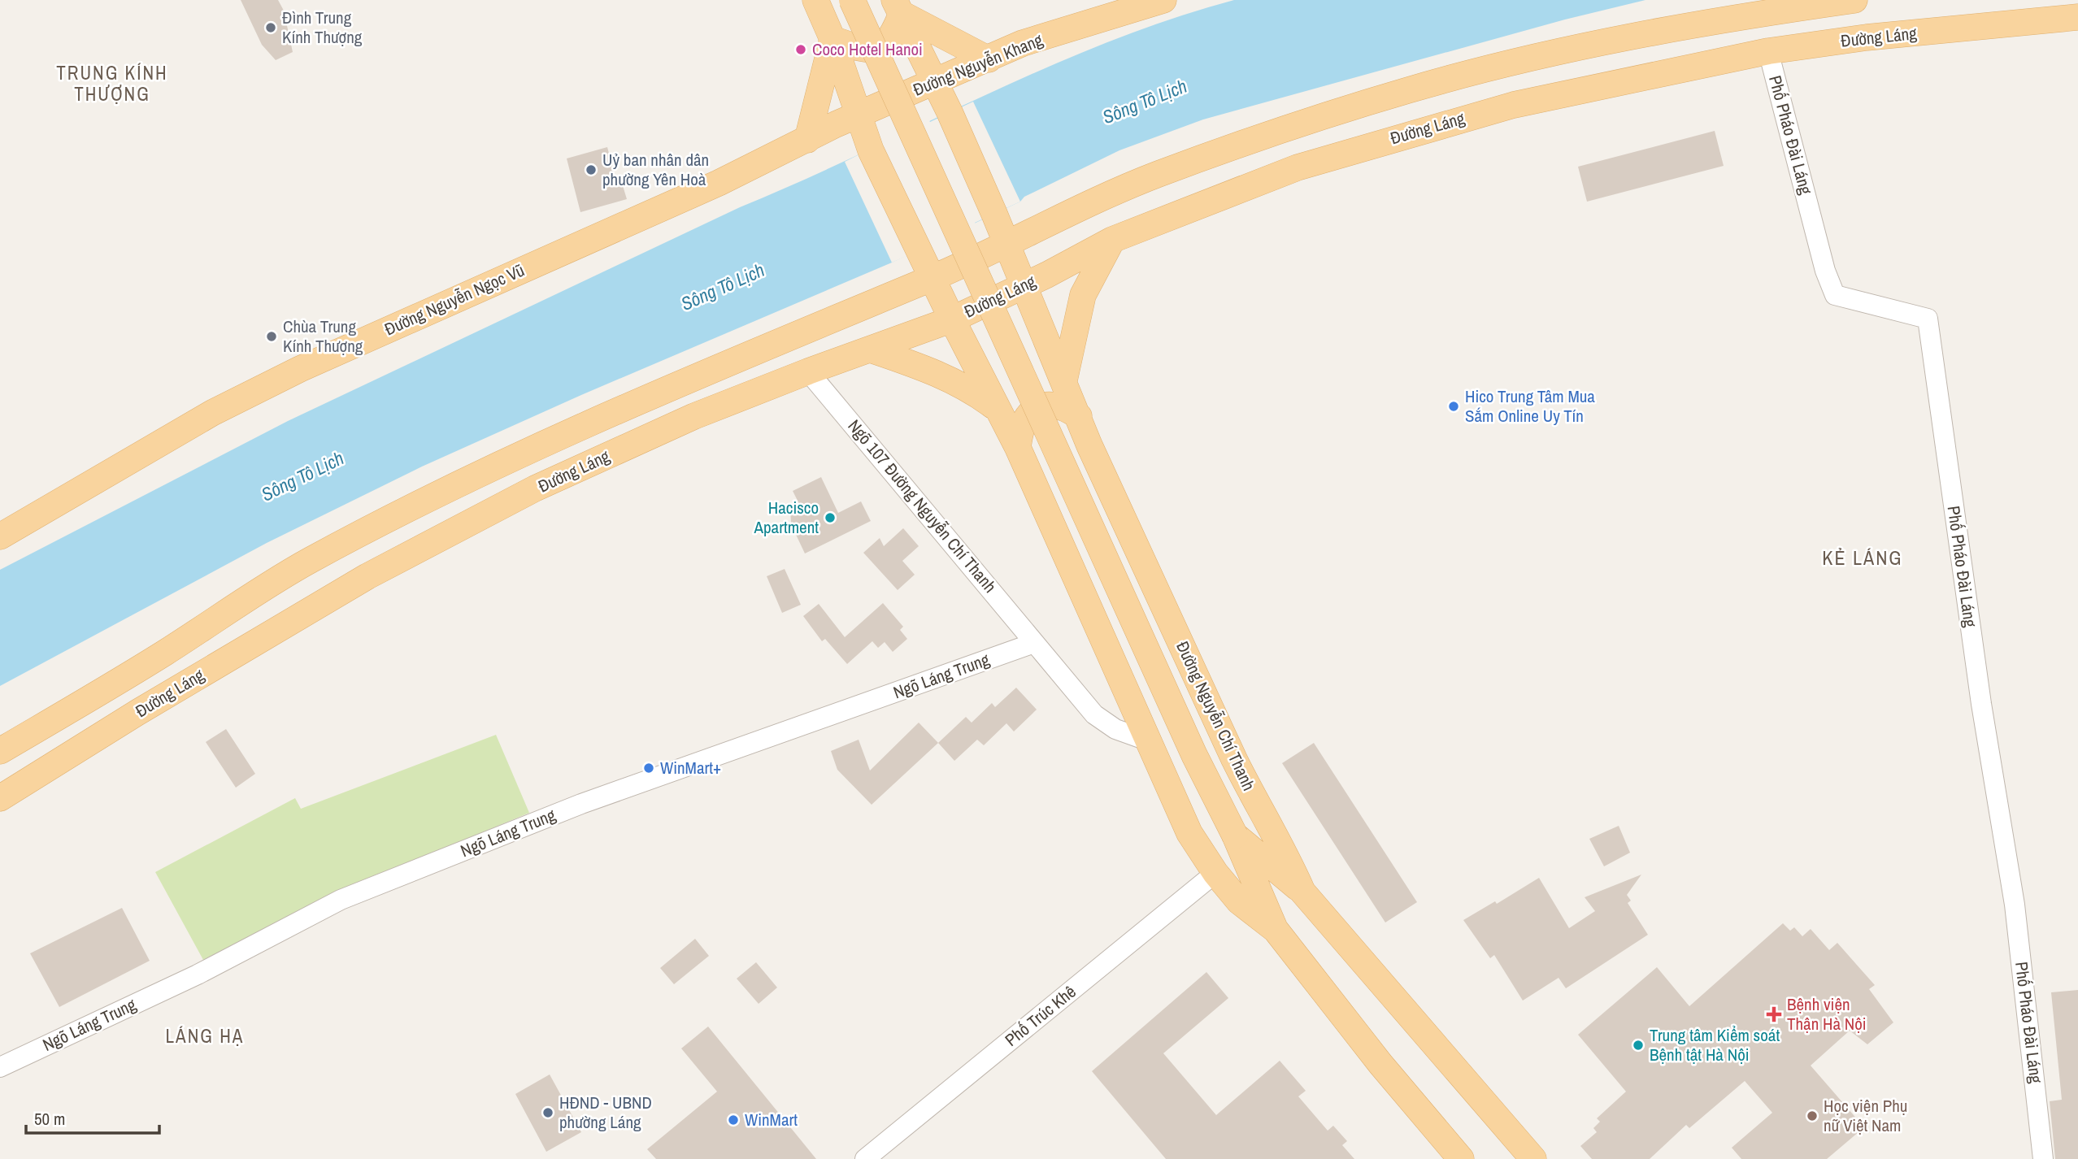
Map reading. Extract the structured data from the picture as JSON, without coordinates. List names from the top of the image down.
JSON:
{
  "streets": {
    "main road": [
      "Đường Láng",
      "Đường Nguyễn Khang",
      "Đường Nguyễn Ngọc Vũ",
      "Đường Nguyễn Chí Thanh"
    ],
    "street": [
      "Phố Pháo Đài Láng",
      "Ngõ 107 Đường Nguyễn Chí Thanh",
      "Ngõ Láng Trung",
      "Phố Trúc Khê"
    ]
  },
  "crossings": [
    ["Đường Láng", "Phố Pháo Đài Láng"],
    ["Đường Láng", "Ngõ 107 Đường Nguyễn Chí Thanh"],
    ["Đường Láng", "Đường Nguyễn Chí Thanh"],
    ["Đường Nguyễn Khang", "Đường Nguyễn Ngọc Vũ"],
    ["Đường Nguyễn Khang", "Đường Nguyễn Chí Thanh"],
    ["Ngõ 107 Đường Nguyễn Chí Thanh", "Ngõ Láng Trung"]
  ],
  "districts": ["TRUNG KÍNH THƯỢNG", "KẺ LÁNG", "LÁNG HẠ"],
  "water": ["Sông Tô Lịch"],
  "places": {
    "other": [
      "Đình Trung Kính Thượng",
      "Coco Hotel Hanoi",
      "Uỷ ban nhân dân phường Yên Hoà",
      "Chùa Trung Kính Thượng",
      "Hico Trung Tâm Mua Sắm Online Uy Tín",
      "Hacisco Apartment",
      "WinMart+",
      "Trung tâm Kiểm soát Bệnh tật Hà Nội",
      "HĐND - UBND phường Láng",
      "Học viện Phụ nữ Việt Nam",
      "WinMart"
    ],
    "health": ["Bệnh viện Thận Hà Nội"]
  },
  "scale_bar": "50 m"
}
